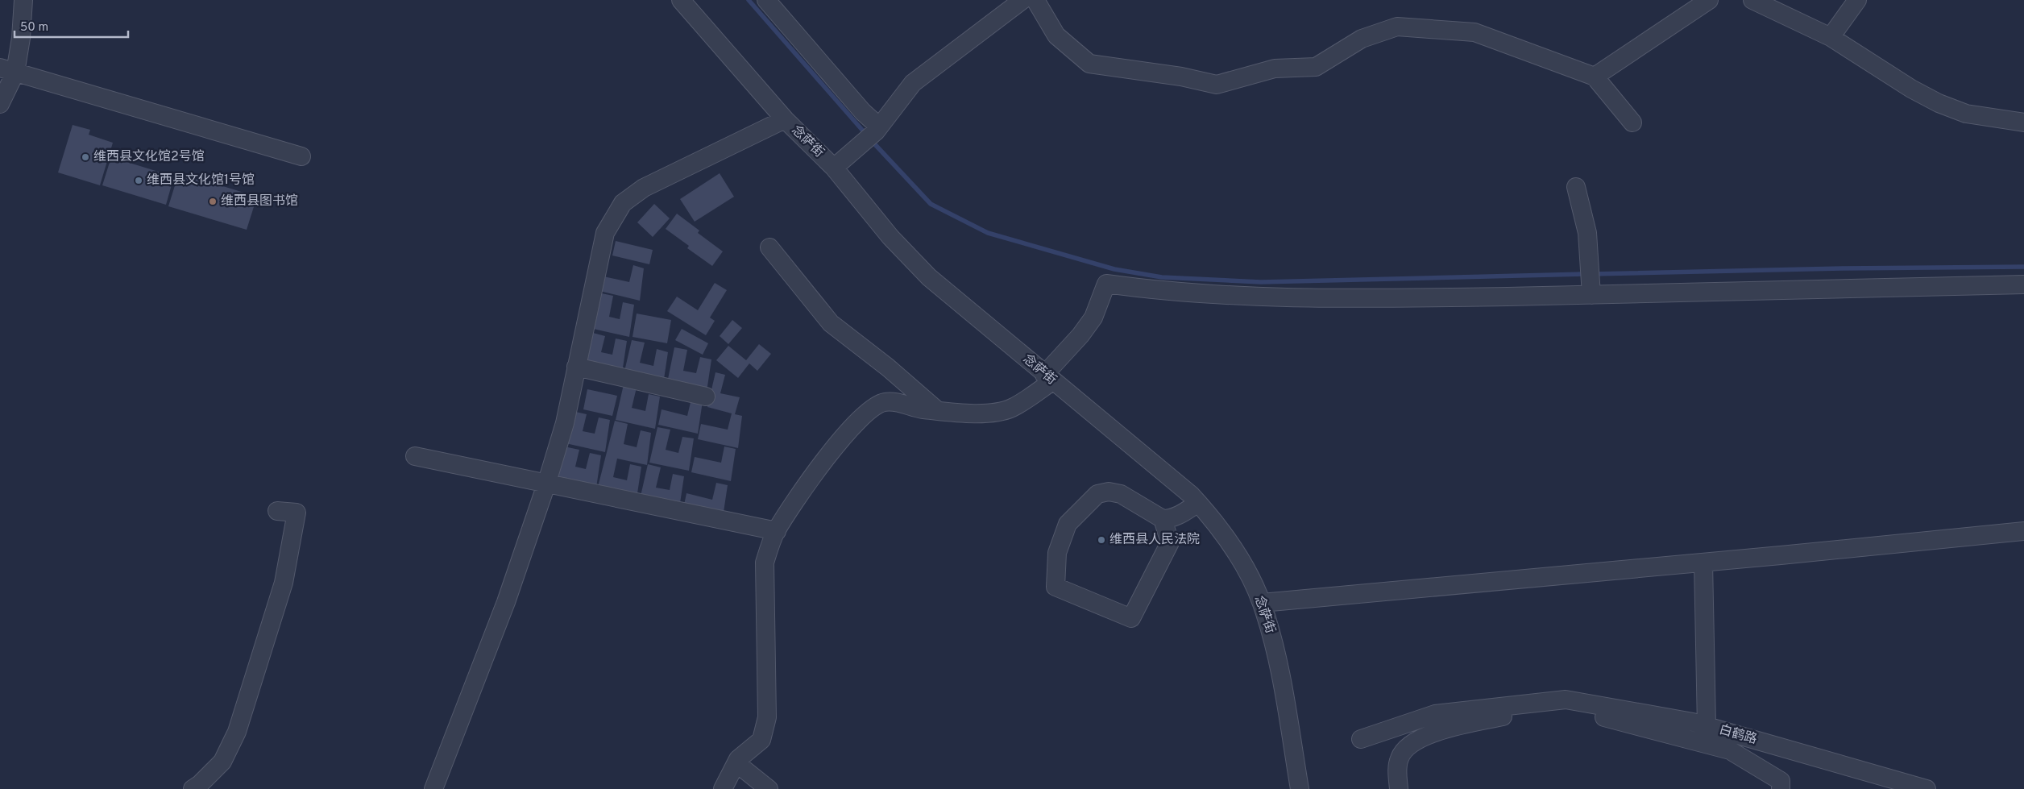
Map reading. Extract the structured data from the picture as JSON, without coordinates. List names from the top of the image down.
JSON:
{
  "streets": {
    "street": ["念萨街", "白鹤路"]
  },
  "places": [
    "维西县文化馆2号馆",
    "维西县文化馆1号馆",
    "维西县图书馆",
    "维西县人民法院"
  ],
  "scale_bar": "50 m"
}
